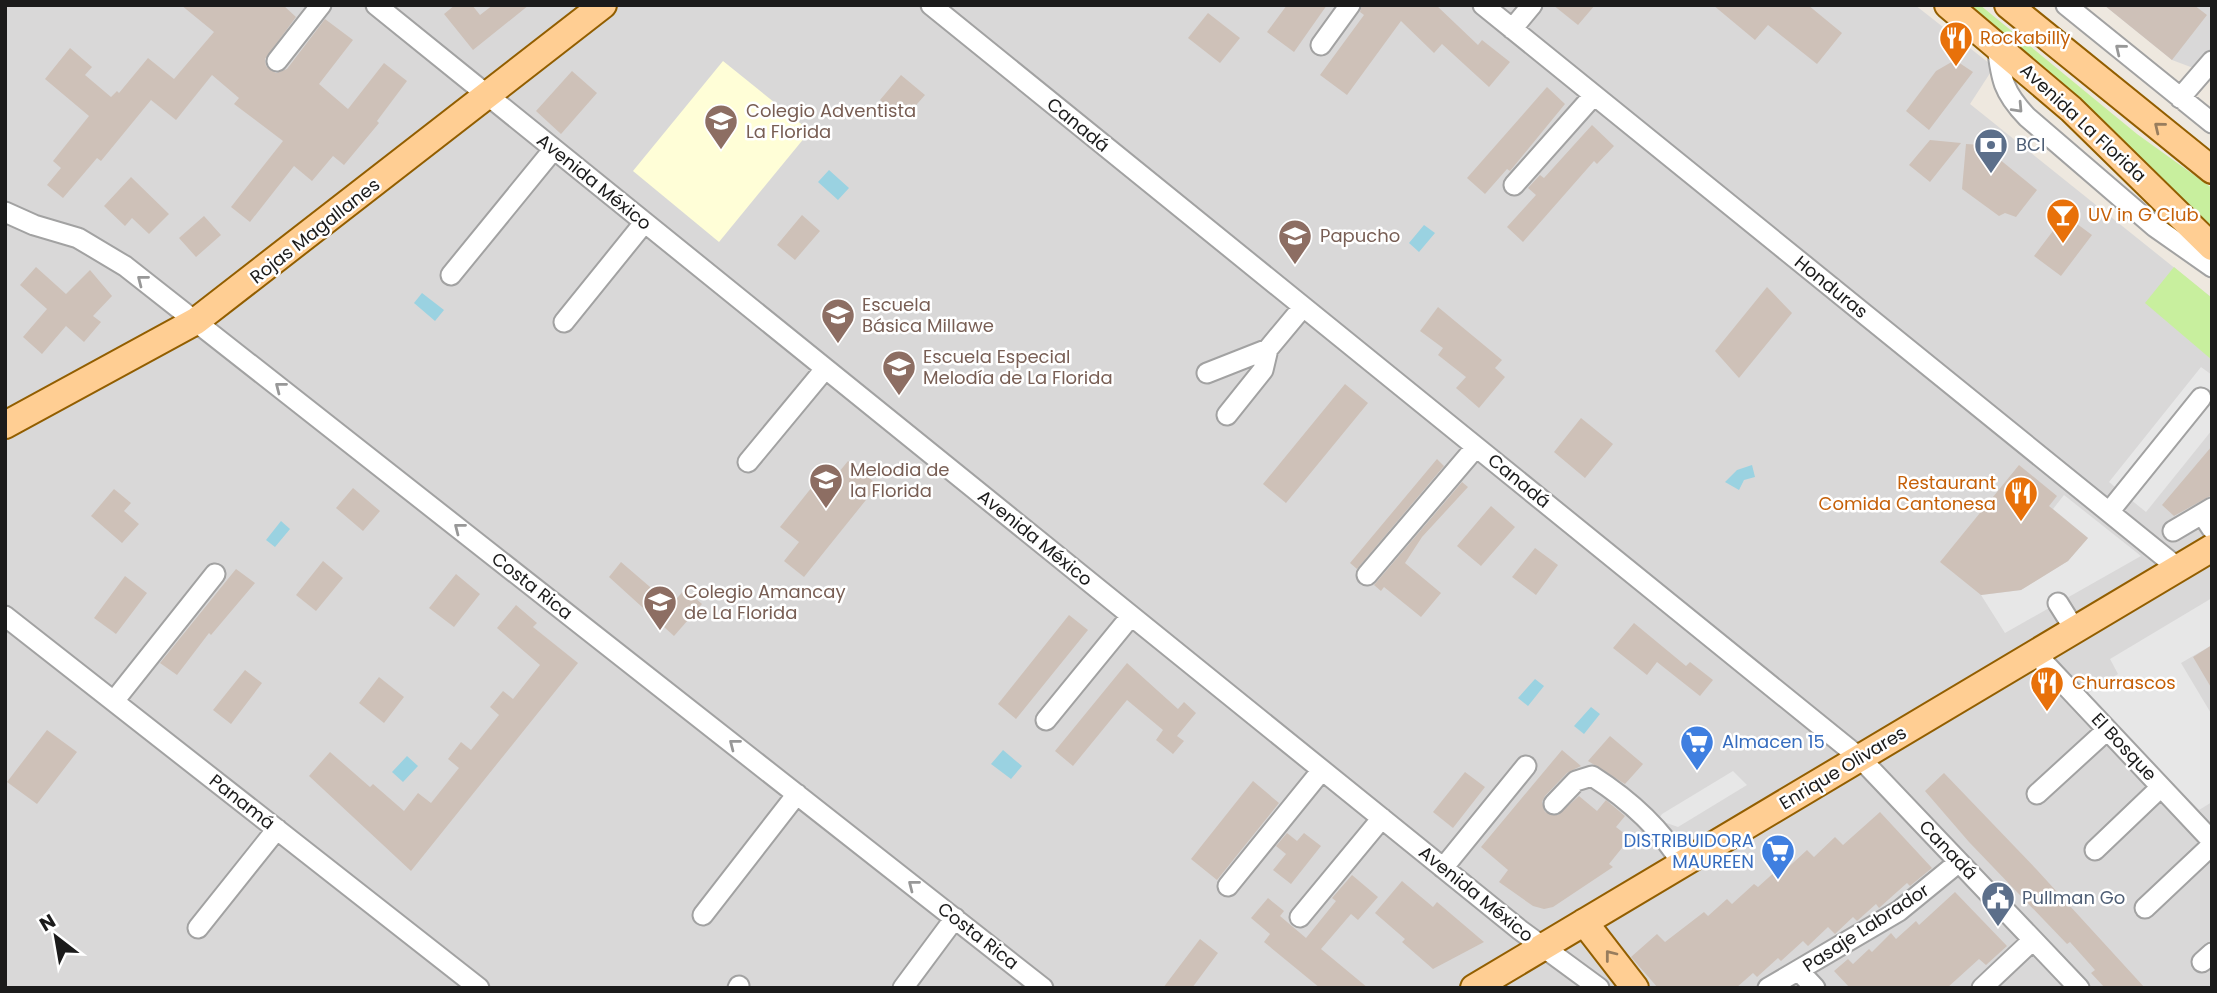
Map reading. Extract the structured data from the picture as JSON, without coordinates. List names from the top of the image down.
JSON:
{
  "streets": {
    "main road": ["Avenida La Florida", "Rojas Magallanes", "Enrique Olivares"],
    "street": [
      "Canadá",
      "Avenida México",
      "Honduras",
      "Costa Rica",
      "El Bosque",
      "Panamá",
      "Pasaje Labrador"
    ]
  },
  "crossings": [
    ["Canadá", "Enrique Olivares"],
    ["Canadá", "Pasaje Labrador"],
    ["Avenida México", "Rojas Magallanes"],
    ["Avenida México", "Enrique Olivares"],
    ["Rojas Magallanes", "Costa Rica"],
    ["Honduras", "Enrique Olivares"],
    ["El Bosque", "Enrique Olivares"]
  ],
  "one_way": ["Costa Rica"],
  "places": {
    "restaurant": ["Rockabilly", "Restaurant Comida Cantonesa", "Churrascos"],
    "school or university": [
      "Colegio Adventista La Florida",
      "Papucho",
      "Escuela Básica Millawe",
      "Escuela Especial Melodía de La Florida",
      "Melodia de la Florida",
      "Colegio Amancay de La Florida"
    ],
    "bank": ["BCI"],
    "bar": ["UV in G Club"],
    "supermarket": ["Almacen 15", "DISTRIBUIDORA MAUREEN"],
    "public building": ["Pullman Go"]
  },
  "north": "top left"
}
